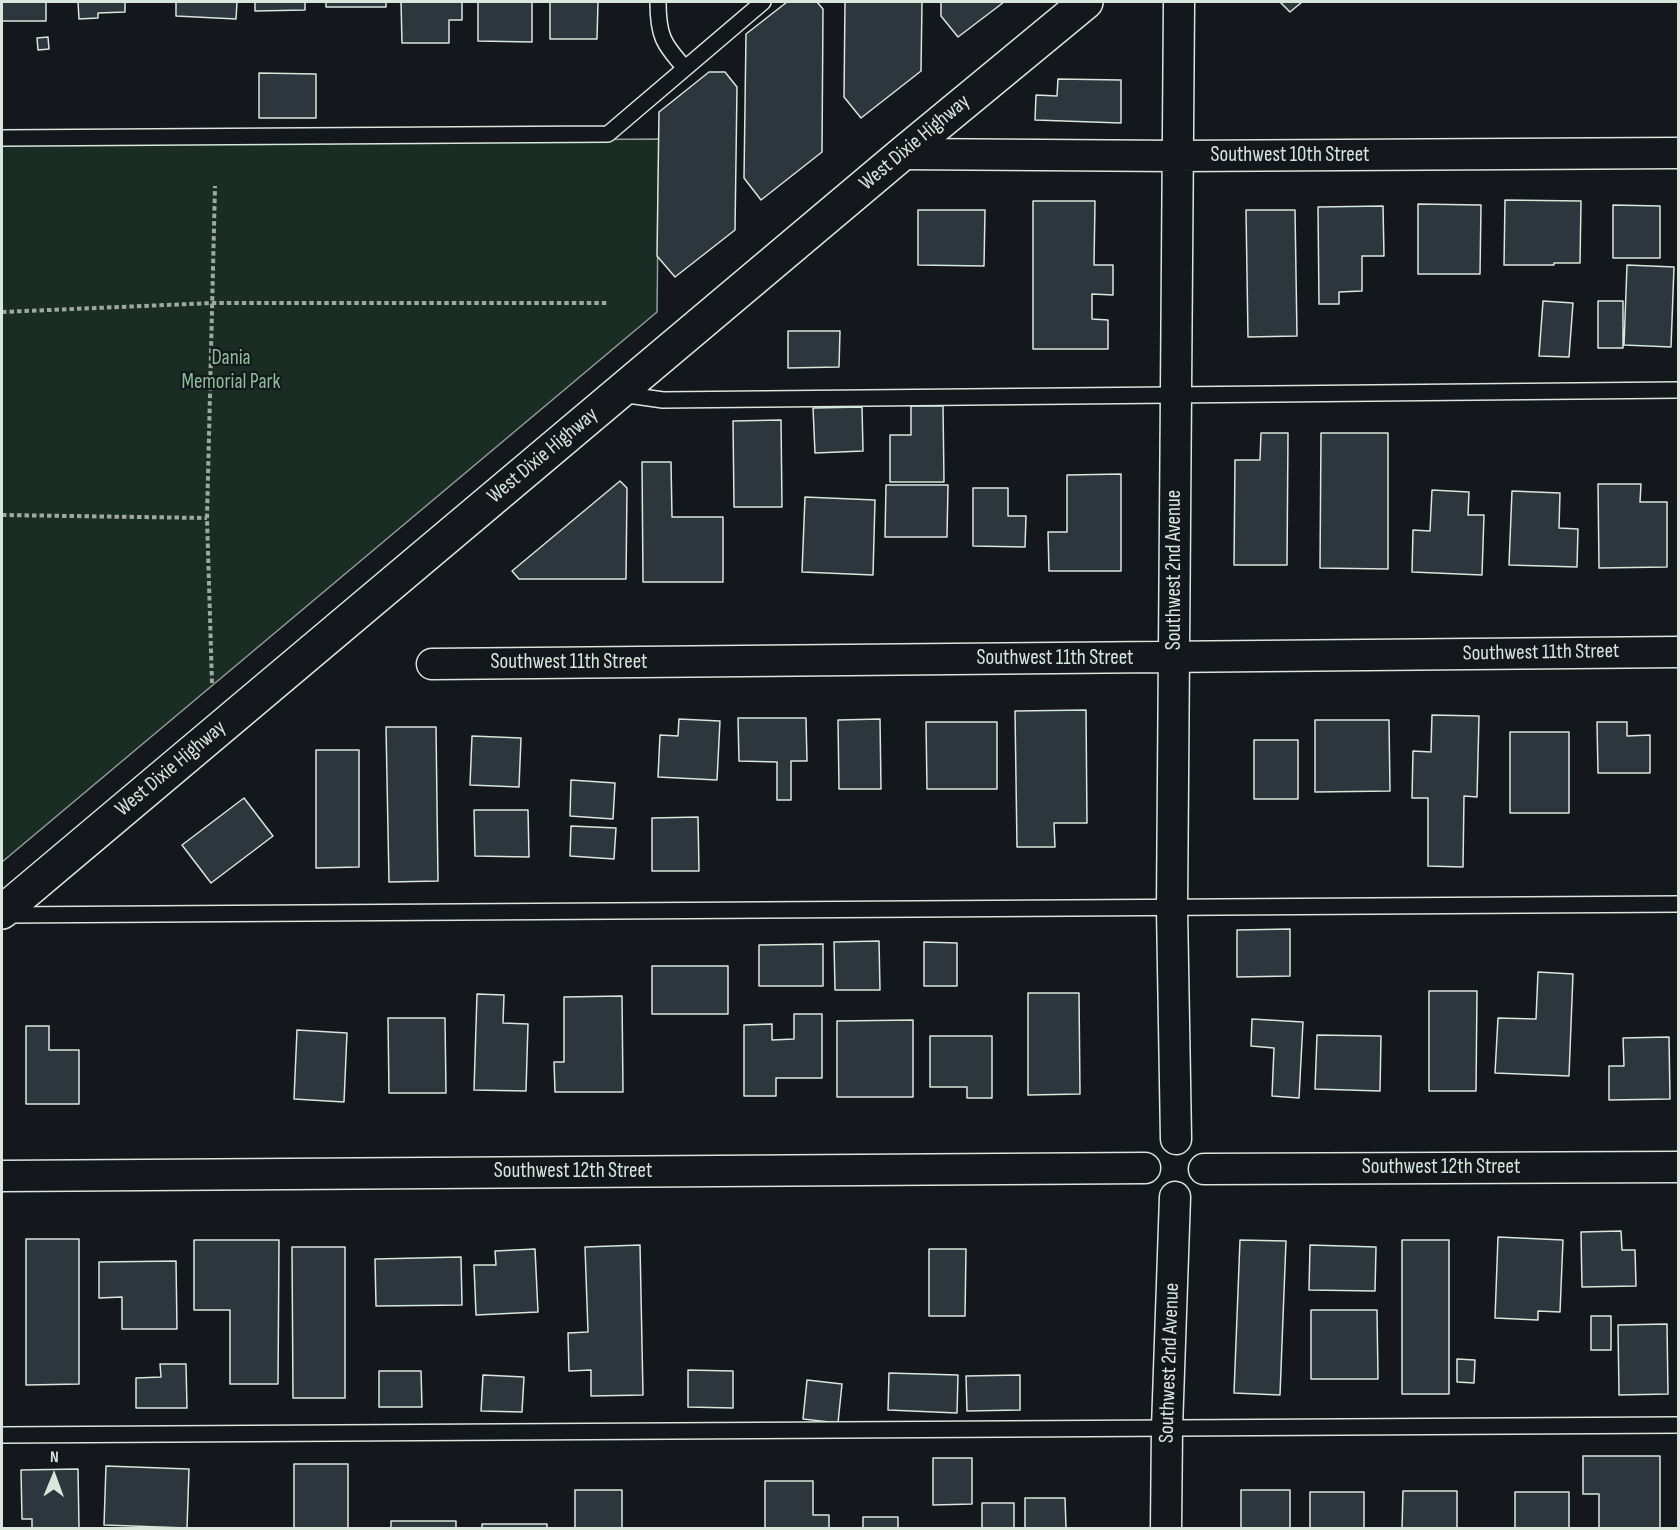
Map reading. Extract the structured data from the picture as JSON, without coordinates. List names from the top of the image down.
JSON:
{
  "streets": {
    "main road": ["West Dixie Highway"],
    "street": [
      "Southwest 10th Street",
      "Southwest 2nd Avenue",
      "Southwest 11th Street",
      "Southwest 12th Street"
    ]
  },
  "crossings": [
    ["West Dixie Highway", "Southwest 10th Street"],
    ["Southwest 10th Street", "Southwest 2nd Avenue"],
    ["Southwest 2nd Avenue", "Southwest 11th Street"],
    ["Southwest 2nd Avenue", "Southwest 12th Street"]
  ],
  "parks": ["Dania Memorial Park"],
  "north": "top"
}
